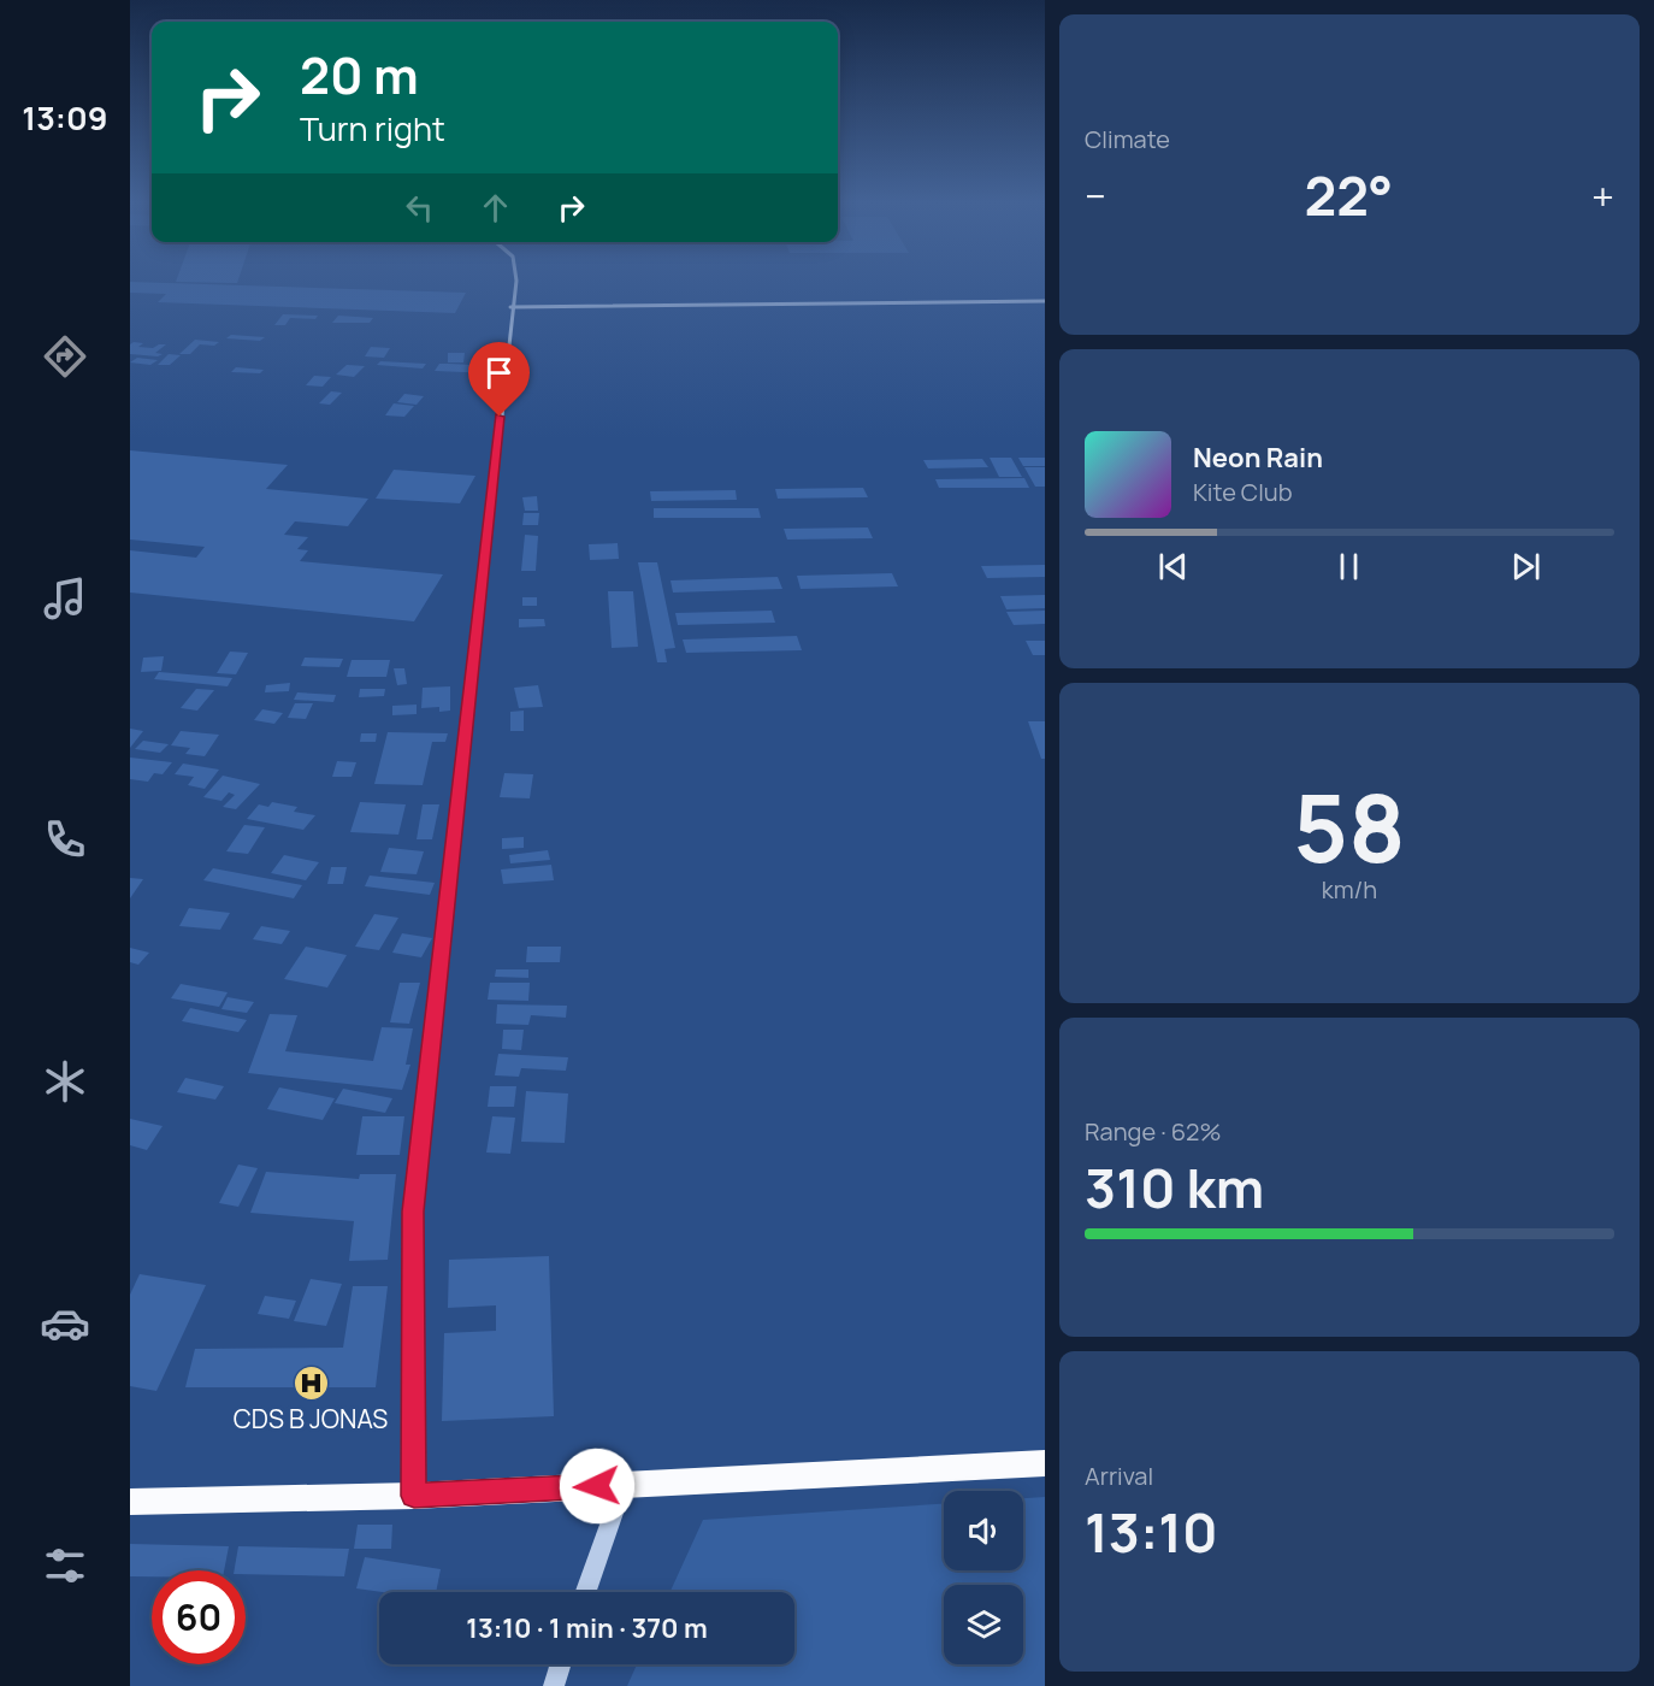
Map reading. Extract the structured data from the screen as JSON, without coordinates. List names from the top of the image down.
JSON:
{
  "places": {
    "hospital": ["CDS B JONAS"]
  },
  "page": {
    "tabs": "13:09",
    "tile": [
      "Climate",
      ["58", "km/h"],
      ["Range · 62%", "310 km"],
      ["Arrival", "13:10"]
    ],
    "turn": ["20 m", "Turn right"],
    "heat": ["−", "22°", "+"],
    "song": ["Neon Rain", "Kite Club"],
    "limit": "60",
    "trip": "13:10 · 1 min · 370 m"
  }
}
